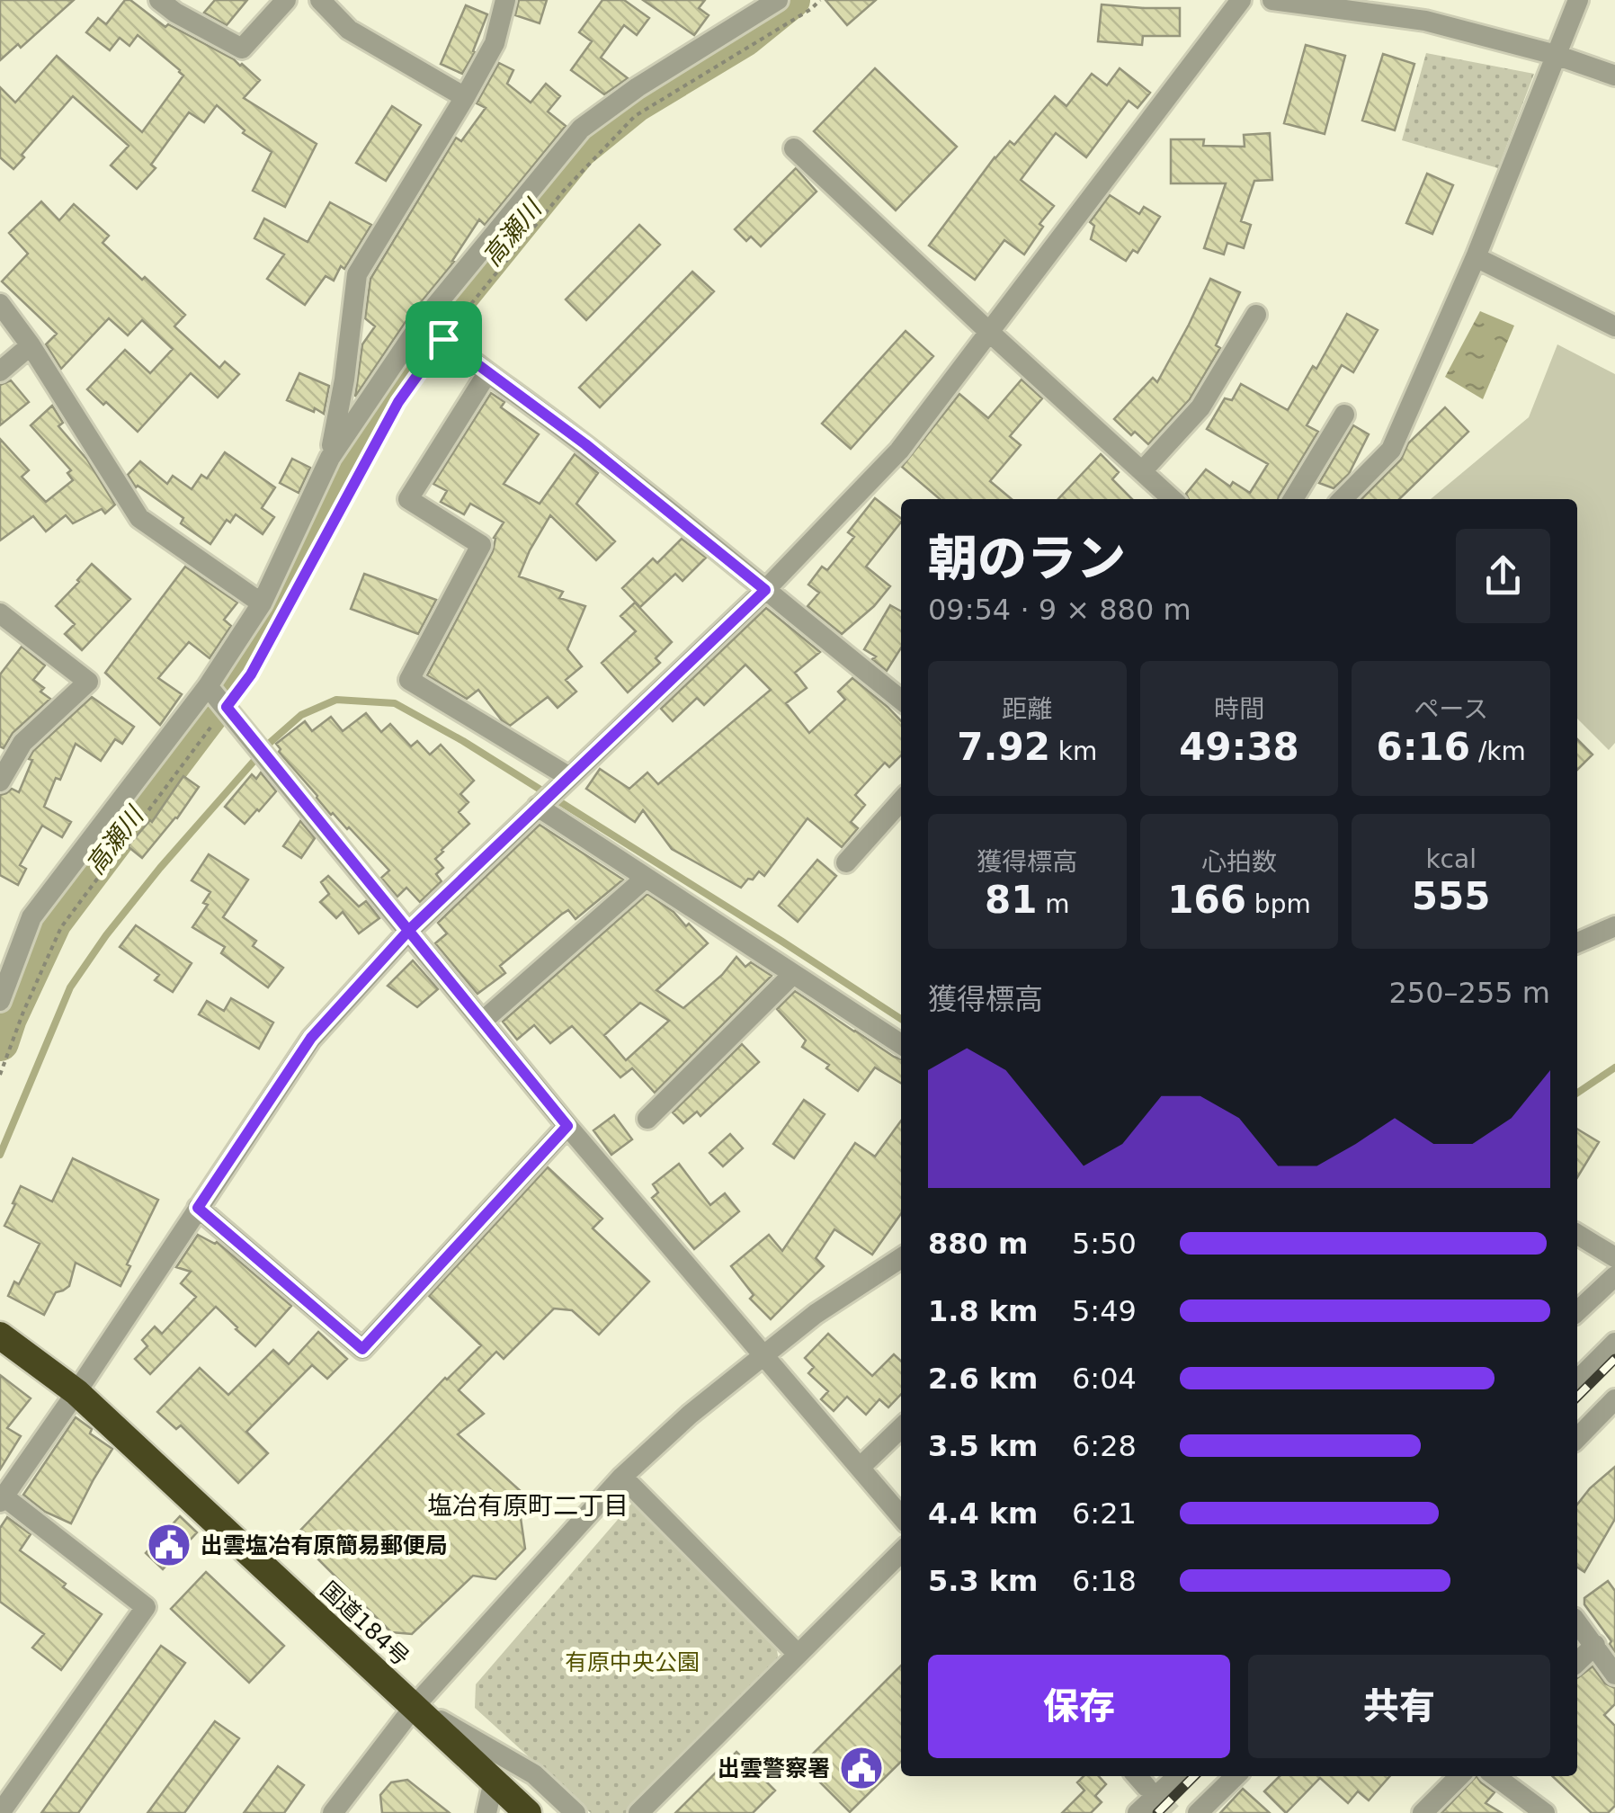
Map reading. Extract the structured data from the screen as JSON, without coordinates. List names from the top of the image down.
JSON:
{
  "streets": {
    "highway": ["国道184号"]
  },
  "districts": ["塩冶有原町二丁目"],
  "water": ["高瀬川"],
  "parks": ["有原中央公園"],
  "places": {
    "public building": ["出雲塩冶有原簡易郵便局", "出雲警察署"]
  },
  "page": {
    "heading": ["朝のラン", "09:54 · 9 × 880 m"],
    "stats": [
      ["距離", "7.92 km"],
      ["時間", "49:38"],
      ["ペース", "6:16 /km"],
      ["獲得標高", "81 m"],
      ["心拍数", "166 bpm"],
      ["kcal", "555"]
    ],
    "chart": ["獲得標高", "250–255 m"],
    "list": [
      {
        "name": "880 m",
        "note": "5:50"
      },
      {
        "name": "1.8 km",
        "note": "5:49"
      },
      {
        "name": "2.6 km",
        "note": "6:04"
      },
      {
        "name": "3.5 km",
        "note": "6:28"
      },
      {
        "name": "4.4 km",
        "note": "6:21"
      },
      {
        "name": "5.3 km",
        "note": "6:18"
      }
    ],
    "buttons": ["保存", "共有"]
  }
}
